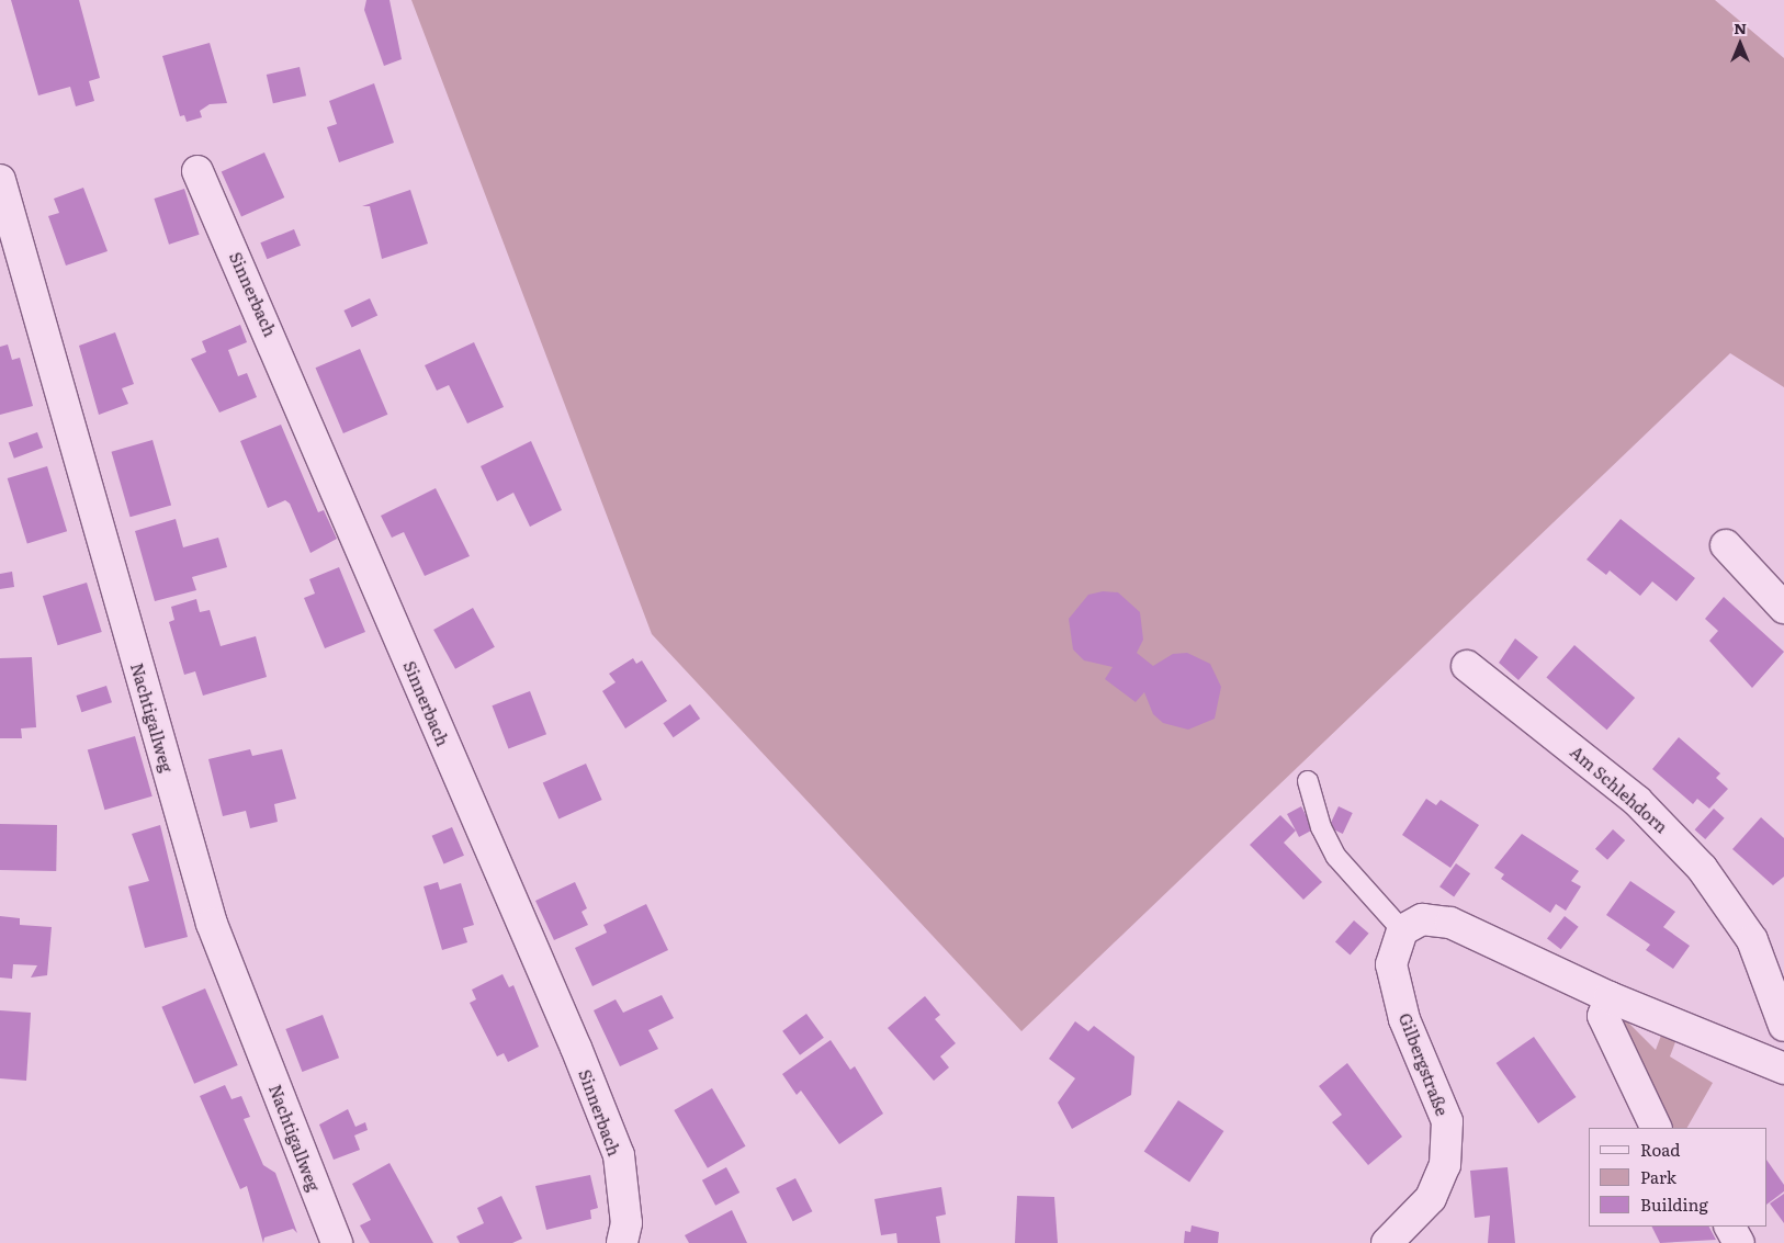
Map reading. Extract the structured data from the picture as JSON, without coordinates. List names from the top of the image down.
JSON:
{
  "streets": {
    "street": [
      "Sinnerbach",
      "Nachtigallweg",
      "Am Schlehdorn",
      "Gilbergstraße"
    ]
  },
  "legend": ["Road", "Park", "Building"],
  "north": "top"
}
